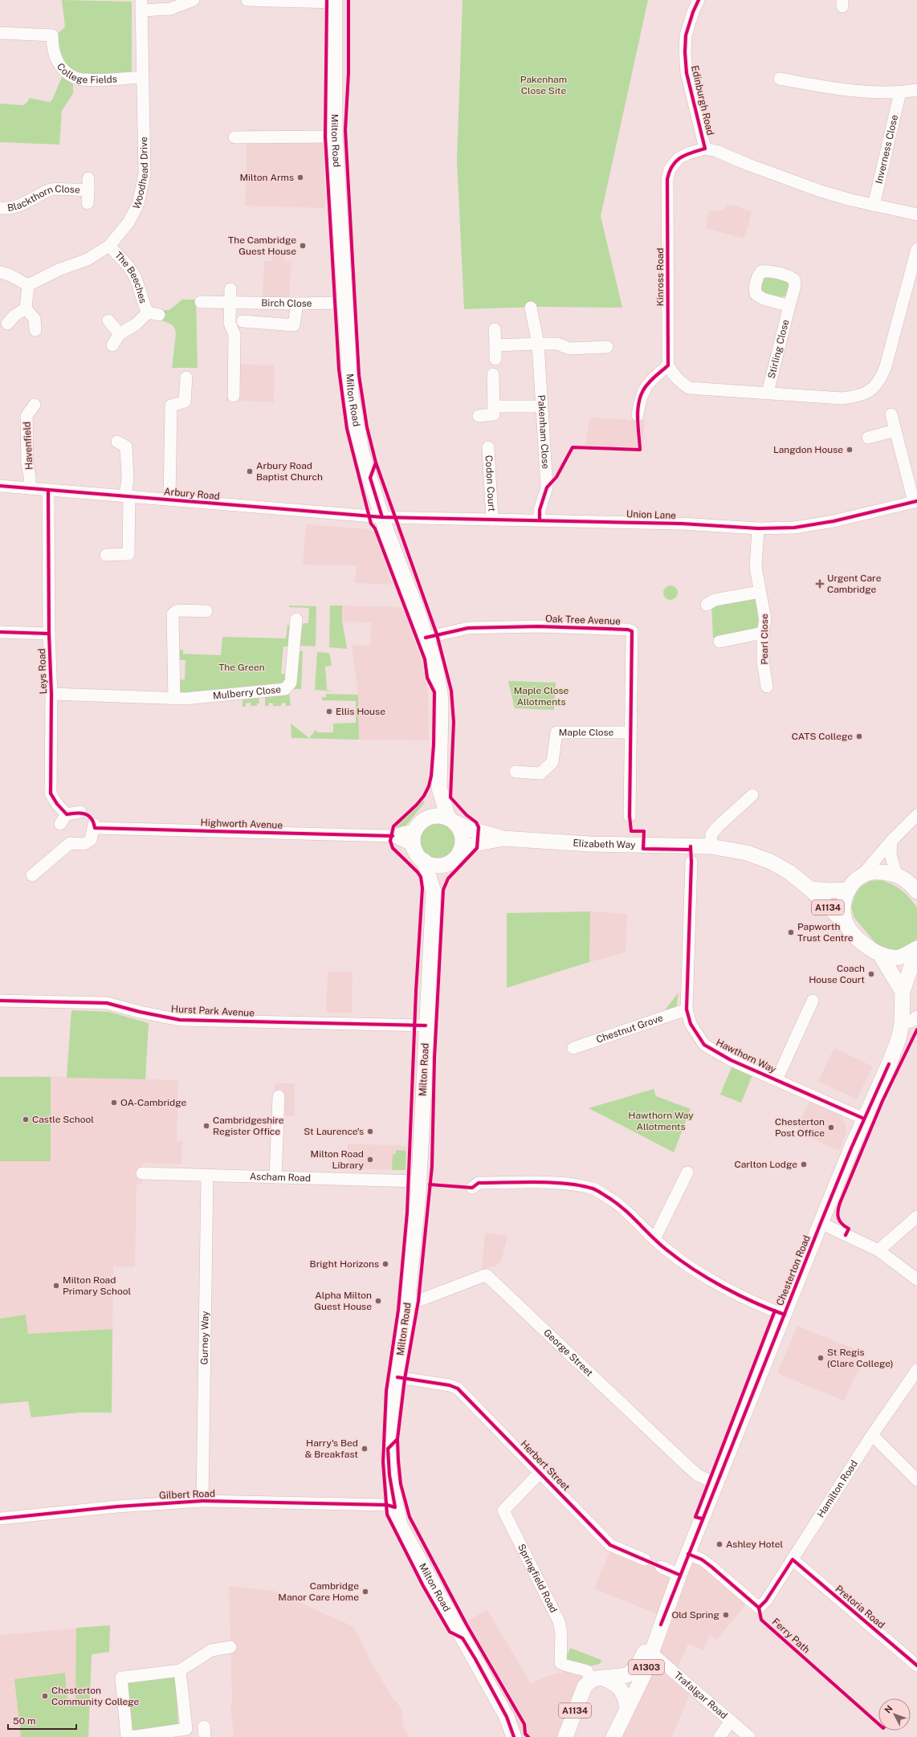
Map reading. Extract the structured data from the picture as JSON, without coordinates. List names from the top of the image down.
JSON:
{
  "streets": {
    "main road": [
      "Milton Road",
      "Elizabeth Way",
      "A1134",
      "Chesterton Road",
      "A1303"
    ],
    "street": [
      "College Fields",
      "Edinburgh Road",
      "Inverness Close",
      "Woodhead Drive",
      "Blackthorn Close",
      "Kinross Road",
      "The Beeches",
      "Birch Close",
      "Stirling Close",
      "Pakenham Close",
      "Havenfield",
      "Codon Court",
      "Arbury Road",
      "Union Lane",
      "Oak Tree Avenue",
      "Pearl Close",
      "Leys Road",
      "Mulberry Close",
      "Maple Close",
      "Highworth Avenue",
      "Hurst Park Avenue",
      "Chestnut Grove",
      "Hawthorn Way",
      "Ascham Road",
      "Gurney Way",
      "George Street",
      "Herbert Street",
      "Hamilton Road",
      "Gilbert Road",
      "Springfield Road",
      "Pretoria Road",
      "Trafalgar Road"
    ],
    "cycle path": ["Ferry Path"]
  },
  "crossings": [
    ["College Fields", "Woodhead Drive"],
    ["Edinburgh Road", "Inverness Close"],
    ["Edinburgh Road", "Kinross Road"],
    ["Milton Road", "Birch Close"],
    ["Milton Road", "Arbury Road"],
    ["Milton Road", "Union Lane"],
    ["Milton Road", "Oak Tree Avenue"],
    ["Milton Road", "Highworth Avenue"],
    ["Milton Road", "Elizabeth Way"],
    ["Milton Road", "A1134"],
    ["Milton Road", "Hurst Park Avenue"],
    ["Milton Road", "Ascham Road"],
    ["Milton Road", "George Street"],
    ["Milton Road", "Herbert Street"],
    ["Milton Road", "Gilbert Road"],
    ["Woodhead Drive", "The Beeches"],
    ["Pakenham Close", "Union Lane"],
    ["Havenfield", "Arbury Road"],
    ["Codon Court", "Union Lane"],
    ["Arbury Road", "Union Lane"],
    ["Arbury Road", "Leys Road"],
    ["Union Lane", "Pearl Close"],
    ["Oak Tree Avenue", "Maple Close"],
    ["Leys Road", "Mulberry Close"],
    ["Highworth Avenue", "Elizabeth Way"],
    ["Highworth Avenue", "A1134"],
    ["Elizabeth Way", "A1134"],
    ["A1134", "Springfield Road"],
    ["A1134", "A1303"],
    ["Chestnut Grove", "Hawthorn Way"],
    ["Hawthorn Way", "Chesterton Road"],
    ["Ascham Road", "Gurney Way"],
    ["Chesterton Road", "George Street"],
    ["Chesterton Road", "Hamilton Road"],
    ["Chesterton Road", "A1303"],
    ["Gurney Way", "Gilbert Road"],
    ["Herbert Street", "Springfield Road"],
    ["Hamilton Road", "Pretoria Road"],
    ["Springfield Road", "A1303"],
    ["A1303", "Trafalgar Road"]
  ],
  "parks": [
    "Pakenham Close Site",
    "The Green",
    "Maple Close Allotments",
    "Hawthorn Way Allotments"
  ],
  "places": {
    "other": [
      "Milton Arms",
      "The Cambridge Guest House",
      "Langdon House",
      "Arbury Road Baptist Church",
      "Ellis House",
      "CATS College",
      "Papworth Trust Centre",
      "Coach House Court",
      "OA-Cambridge",
      "Castle School",
      "Cambridgeshire Register Office",
      "Chesterton Post Office",
      "St Laurence's",
      "Milton Road Library",
      "Carlton Lodge",
      "Bright Horizons",
      "Milton Road Primary School",
      "Alpha Milton Guest House",
      "St Regis (Clare College)",
      "Harry's Bed & Breakfast",
      "Ashley Hotel",
      "Cambridge Manor Care Home",
      "Old Spring",
      "Chesterton Community College"
    ],
    "health": ["Urgent Care Cambridge"]
  },
  "scale_bar": "50 m",
  "north": "top left"
}
